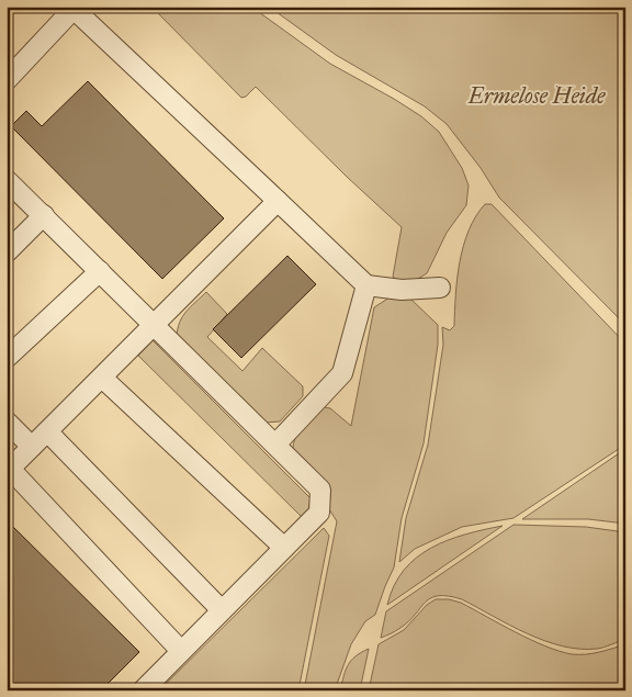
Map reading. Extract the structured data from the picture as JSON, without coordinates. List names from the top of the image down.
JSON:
{
  "parks": ["Ermelose Heide"]
}
